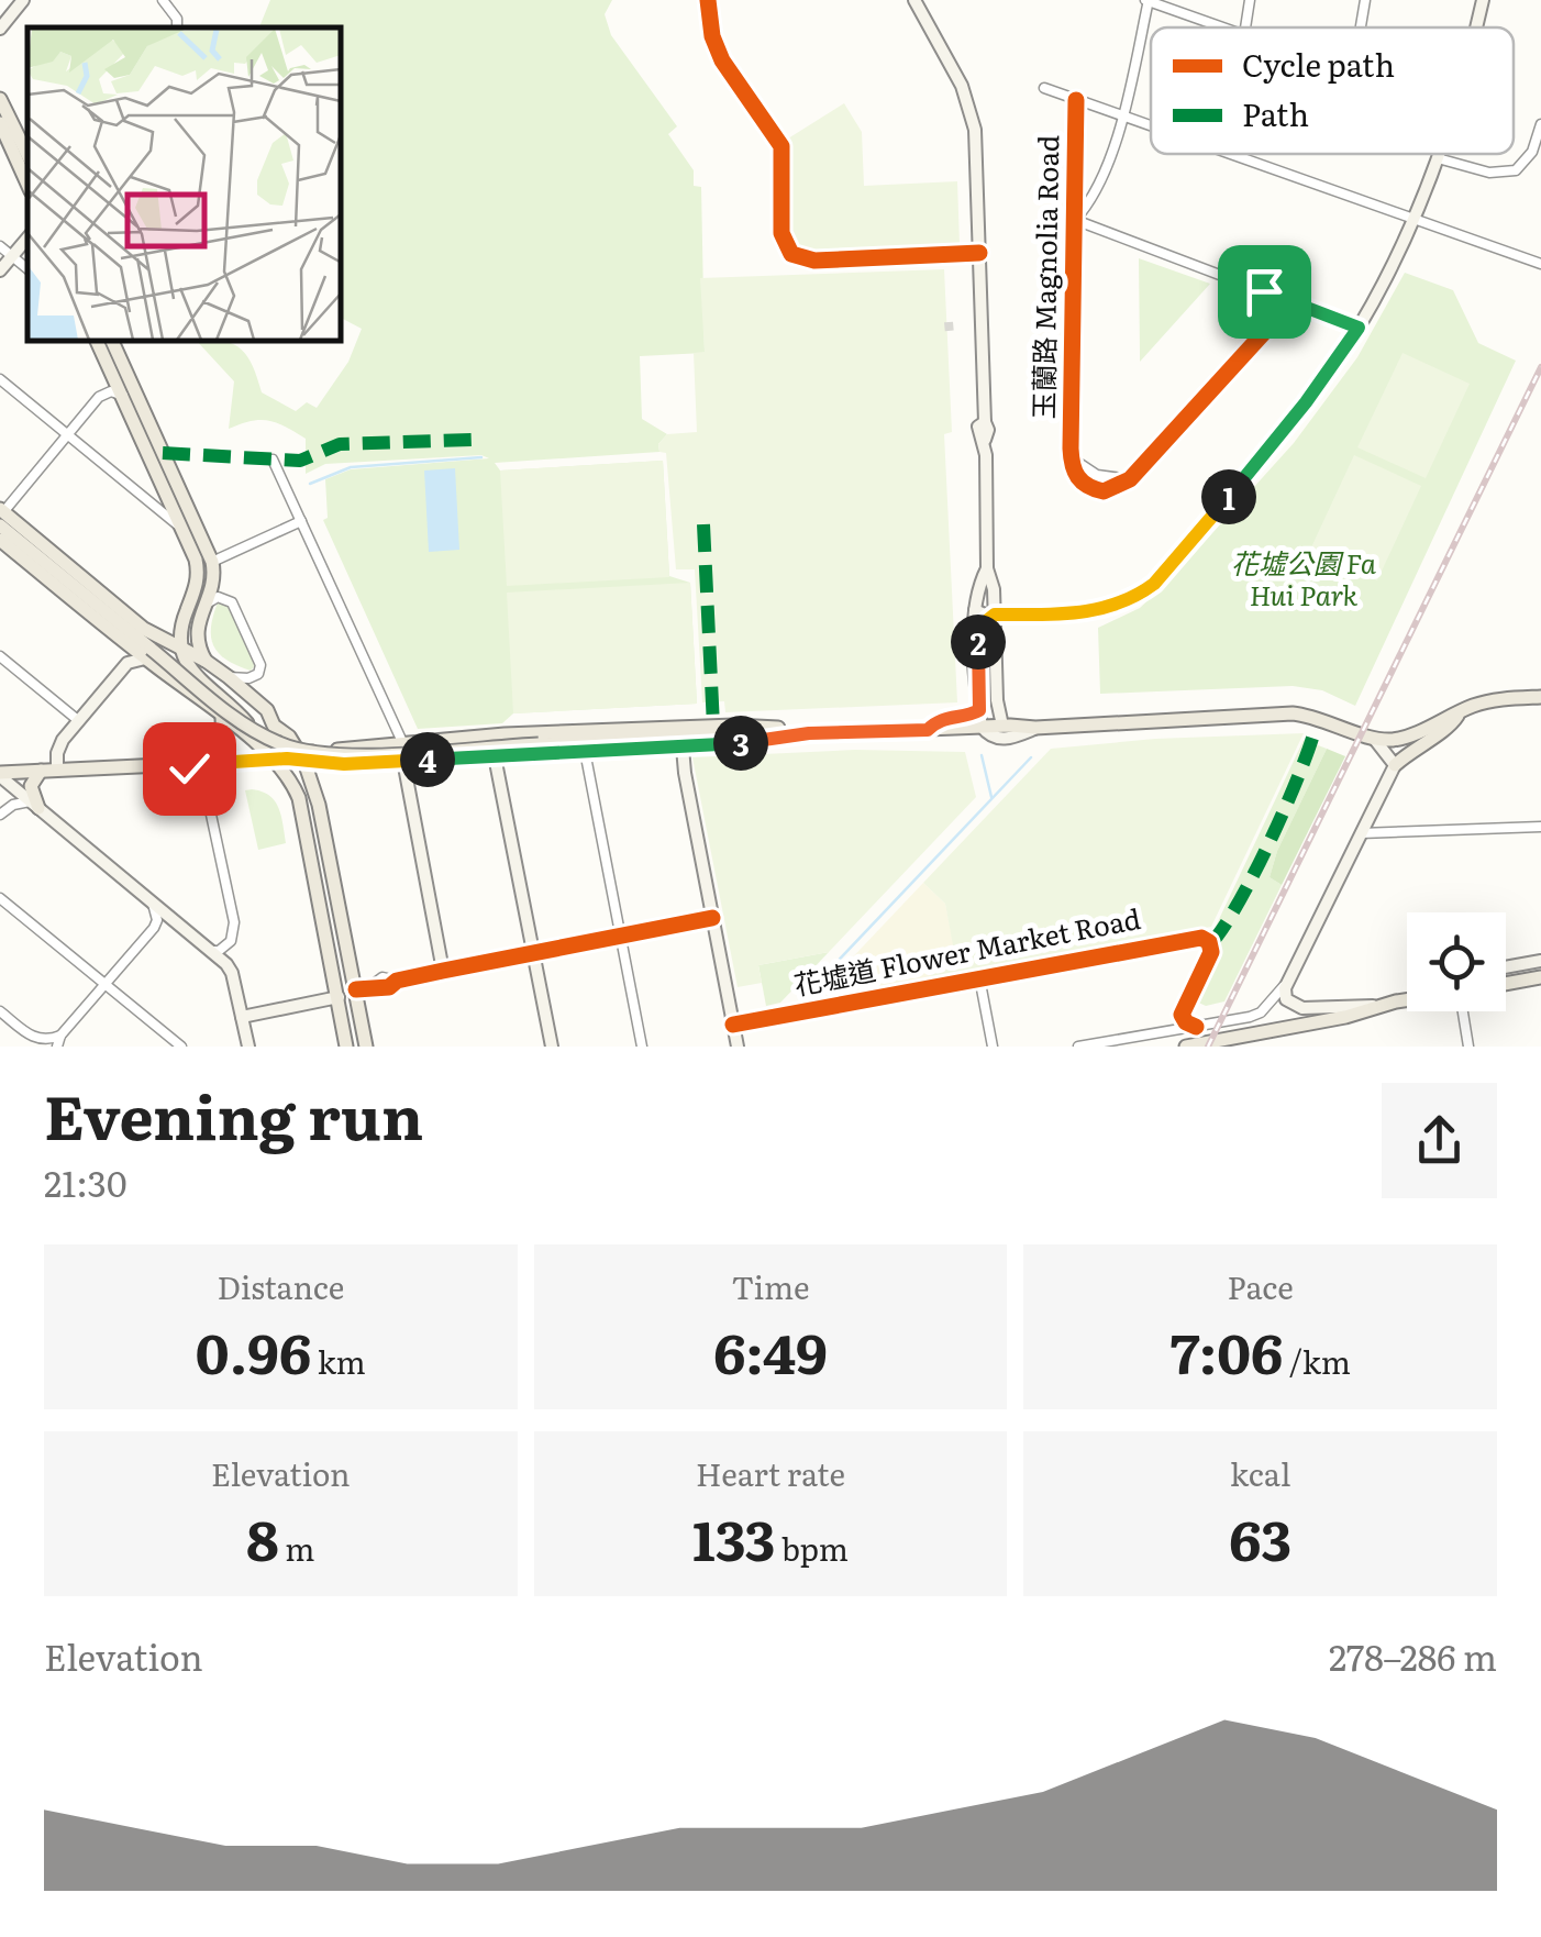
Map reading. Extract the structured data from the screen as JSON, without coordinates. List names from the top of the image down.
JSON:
{
  "streets": {
    "street": ["玉蘭路 Magnolia Road", "花墟道 Flower Market Road"]
  },
  "parks": ["花墟公園 Fa Hui Park"],
  "legend": ["Cycle path", "Path"],
  "page": {
    "pins": [
      "1",
      "2",
      "3",
      "4"
    ],
    "heading": ["Evening run", "21:30"],
    "stats": [
      ["Distance", "0.96 km"],
      ["Time", "6:49"],
      ["Pace", "7:06 /km"],
      ["Elevation", "8 m"],
      ["Heart rate", "133 bpm"],
      ["kcal", "63"]
    ],
    "chart": ["Elevation", "278–286 m"]
  }
}
